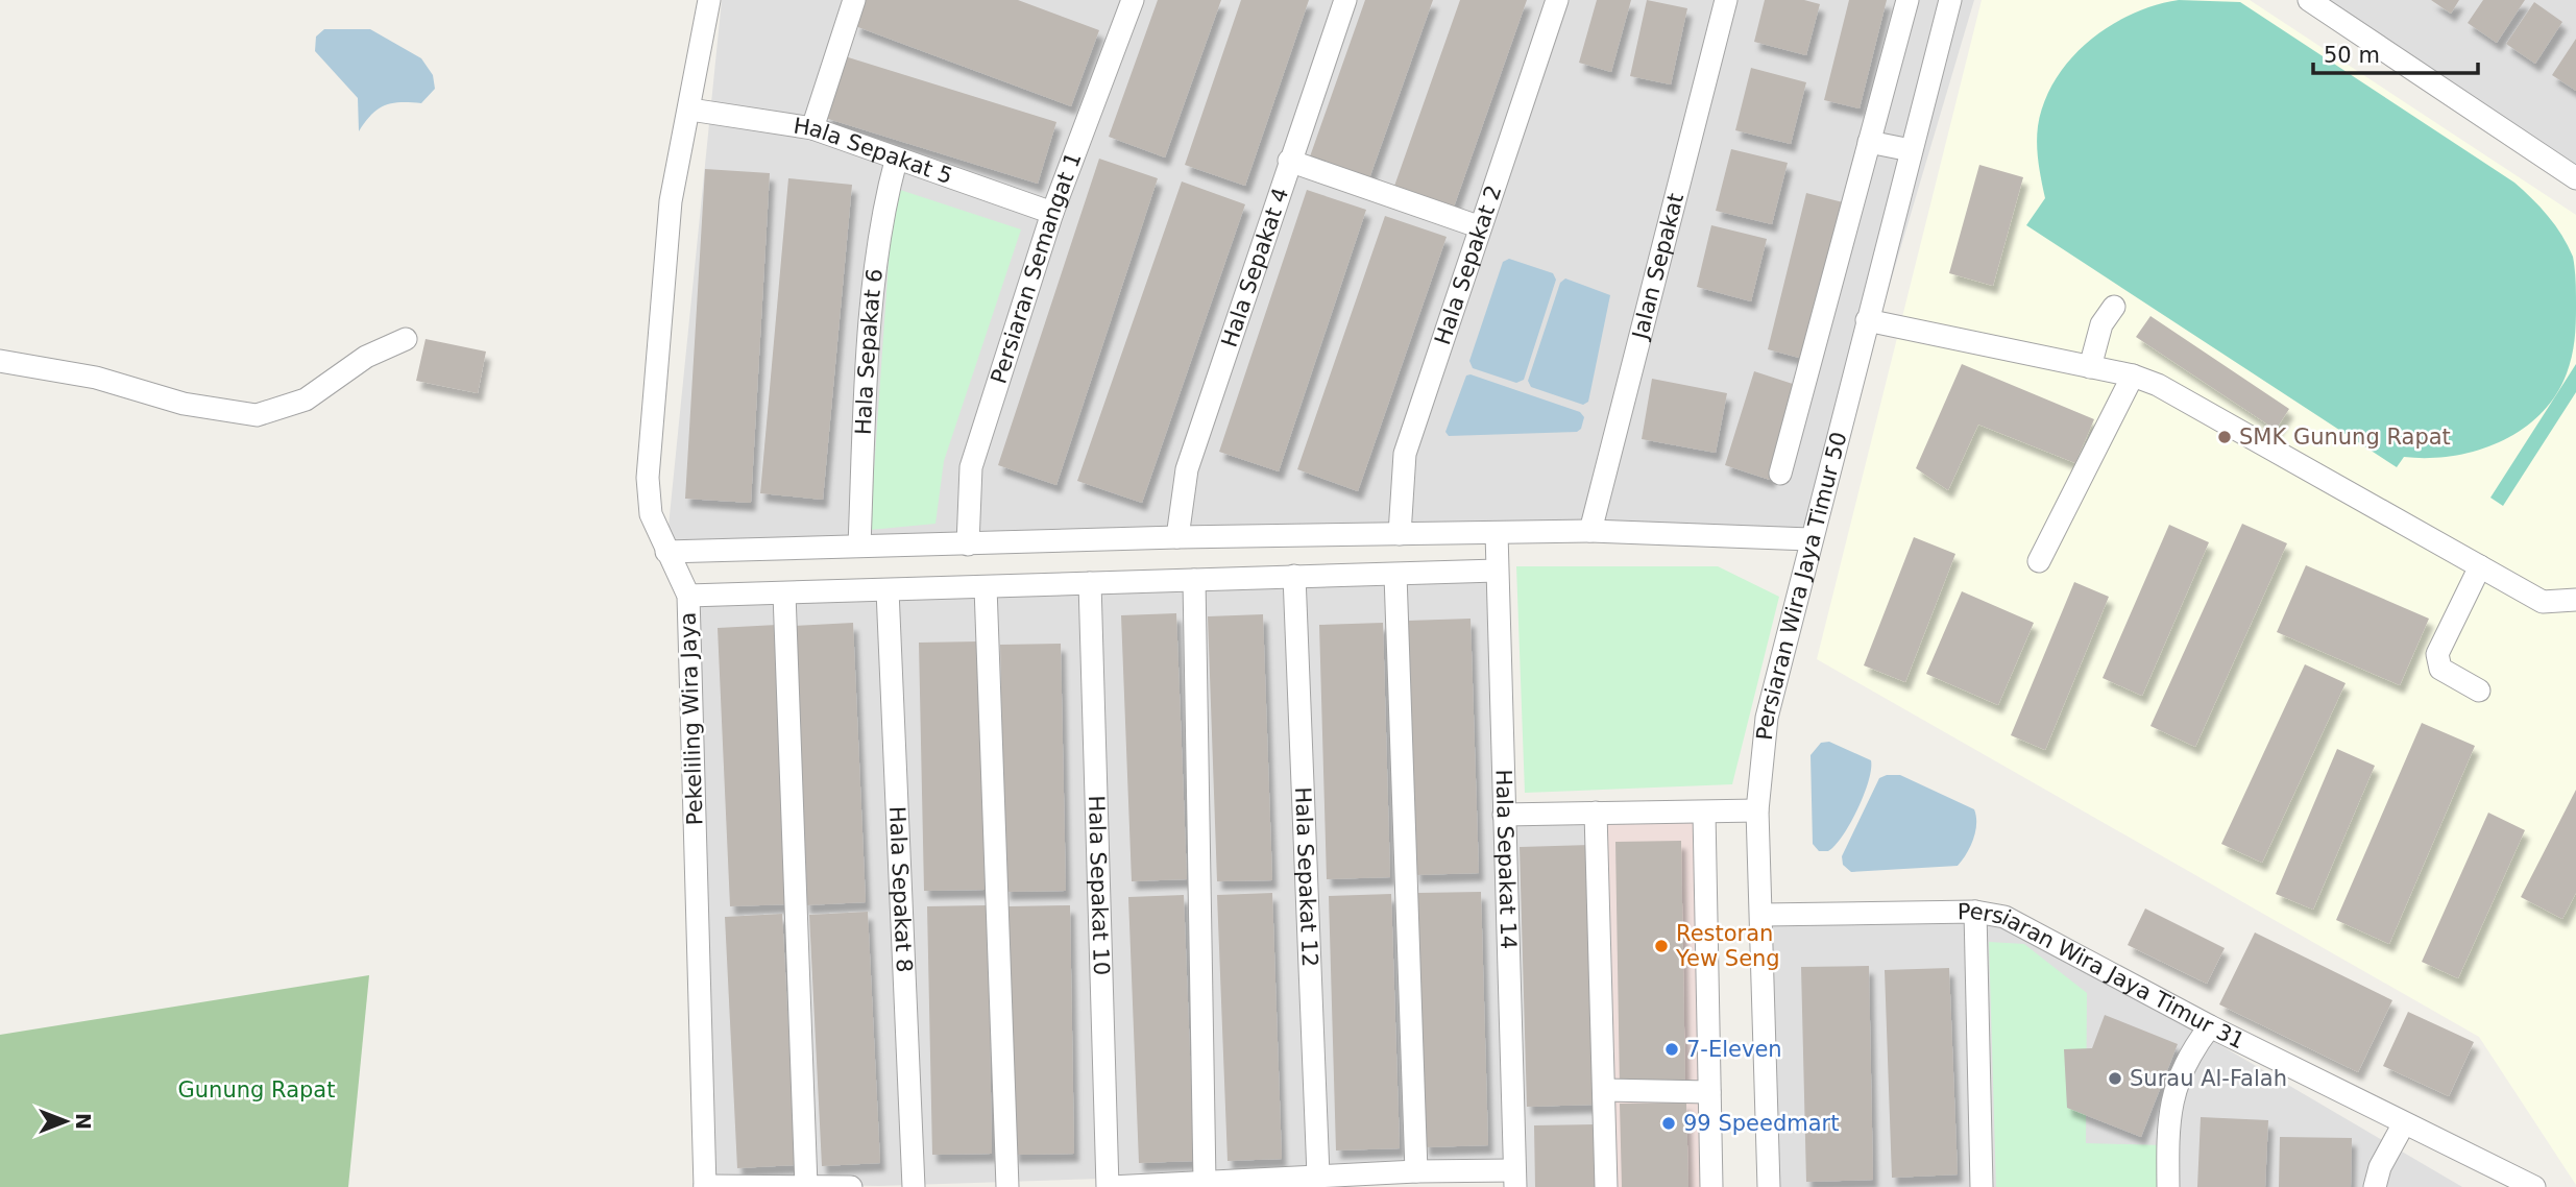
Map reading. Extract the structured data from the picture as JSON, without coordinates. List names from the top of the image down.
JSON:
{
  "streets": {
    "street": [
      "Hala Sepakat 5",
      "Hala Sepakat 2",
      "Jalan Sepakat",
      "Hala Sepakat 4",
      "Persiaran Semangat 1",
      "Hala Sepakat 6",
      "Persiaran Wira Jaya Timur 50",
      "Pekeliling Wira Jaya",
      "Hala Sepakat 14",
      "Hala Sepakat 12",
      "Hala Sepakat 10",
      "Hala Sepakat 8",
      "Persiaran Wira Jaya Timur 31"
    ]
  },
  "crossings": [
    ["Hala Sepakat 5", "Persiaran Semangat 1"],
    ["Hala Sepakat 5", "Hala Sepakat 6"],
    ["Hala Sepakat 5", "Pekeliling Wira Jaya"],
    ["Persiaran Wira Jaya Timur 50", "Persiaran Wira Jaya Timur 31"]
  ],
  "parks": ["Gunung Rapat"],
  "places": [
    "SMK Gunung Rapat",
    "Restoran Yew Seng",
    "7-Eleven",
    "Surau Al-Falah",
    "99 Speedmart"
  ],
  "scale_bar": "50 m",
  "north": "right"
}
